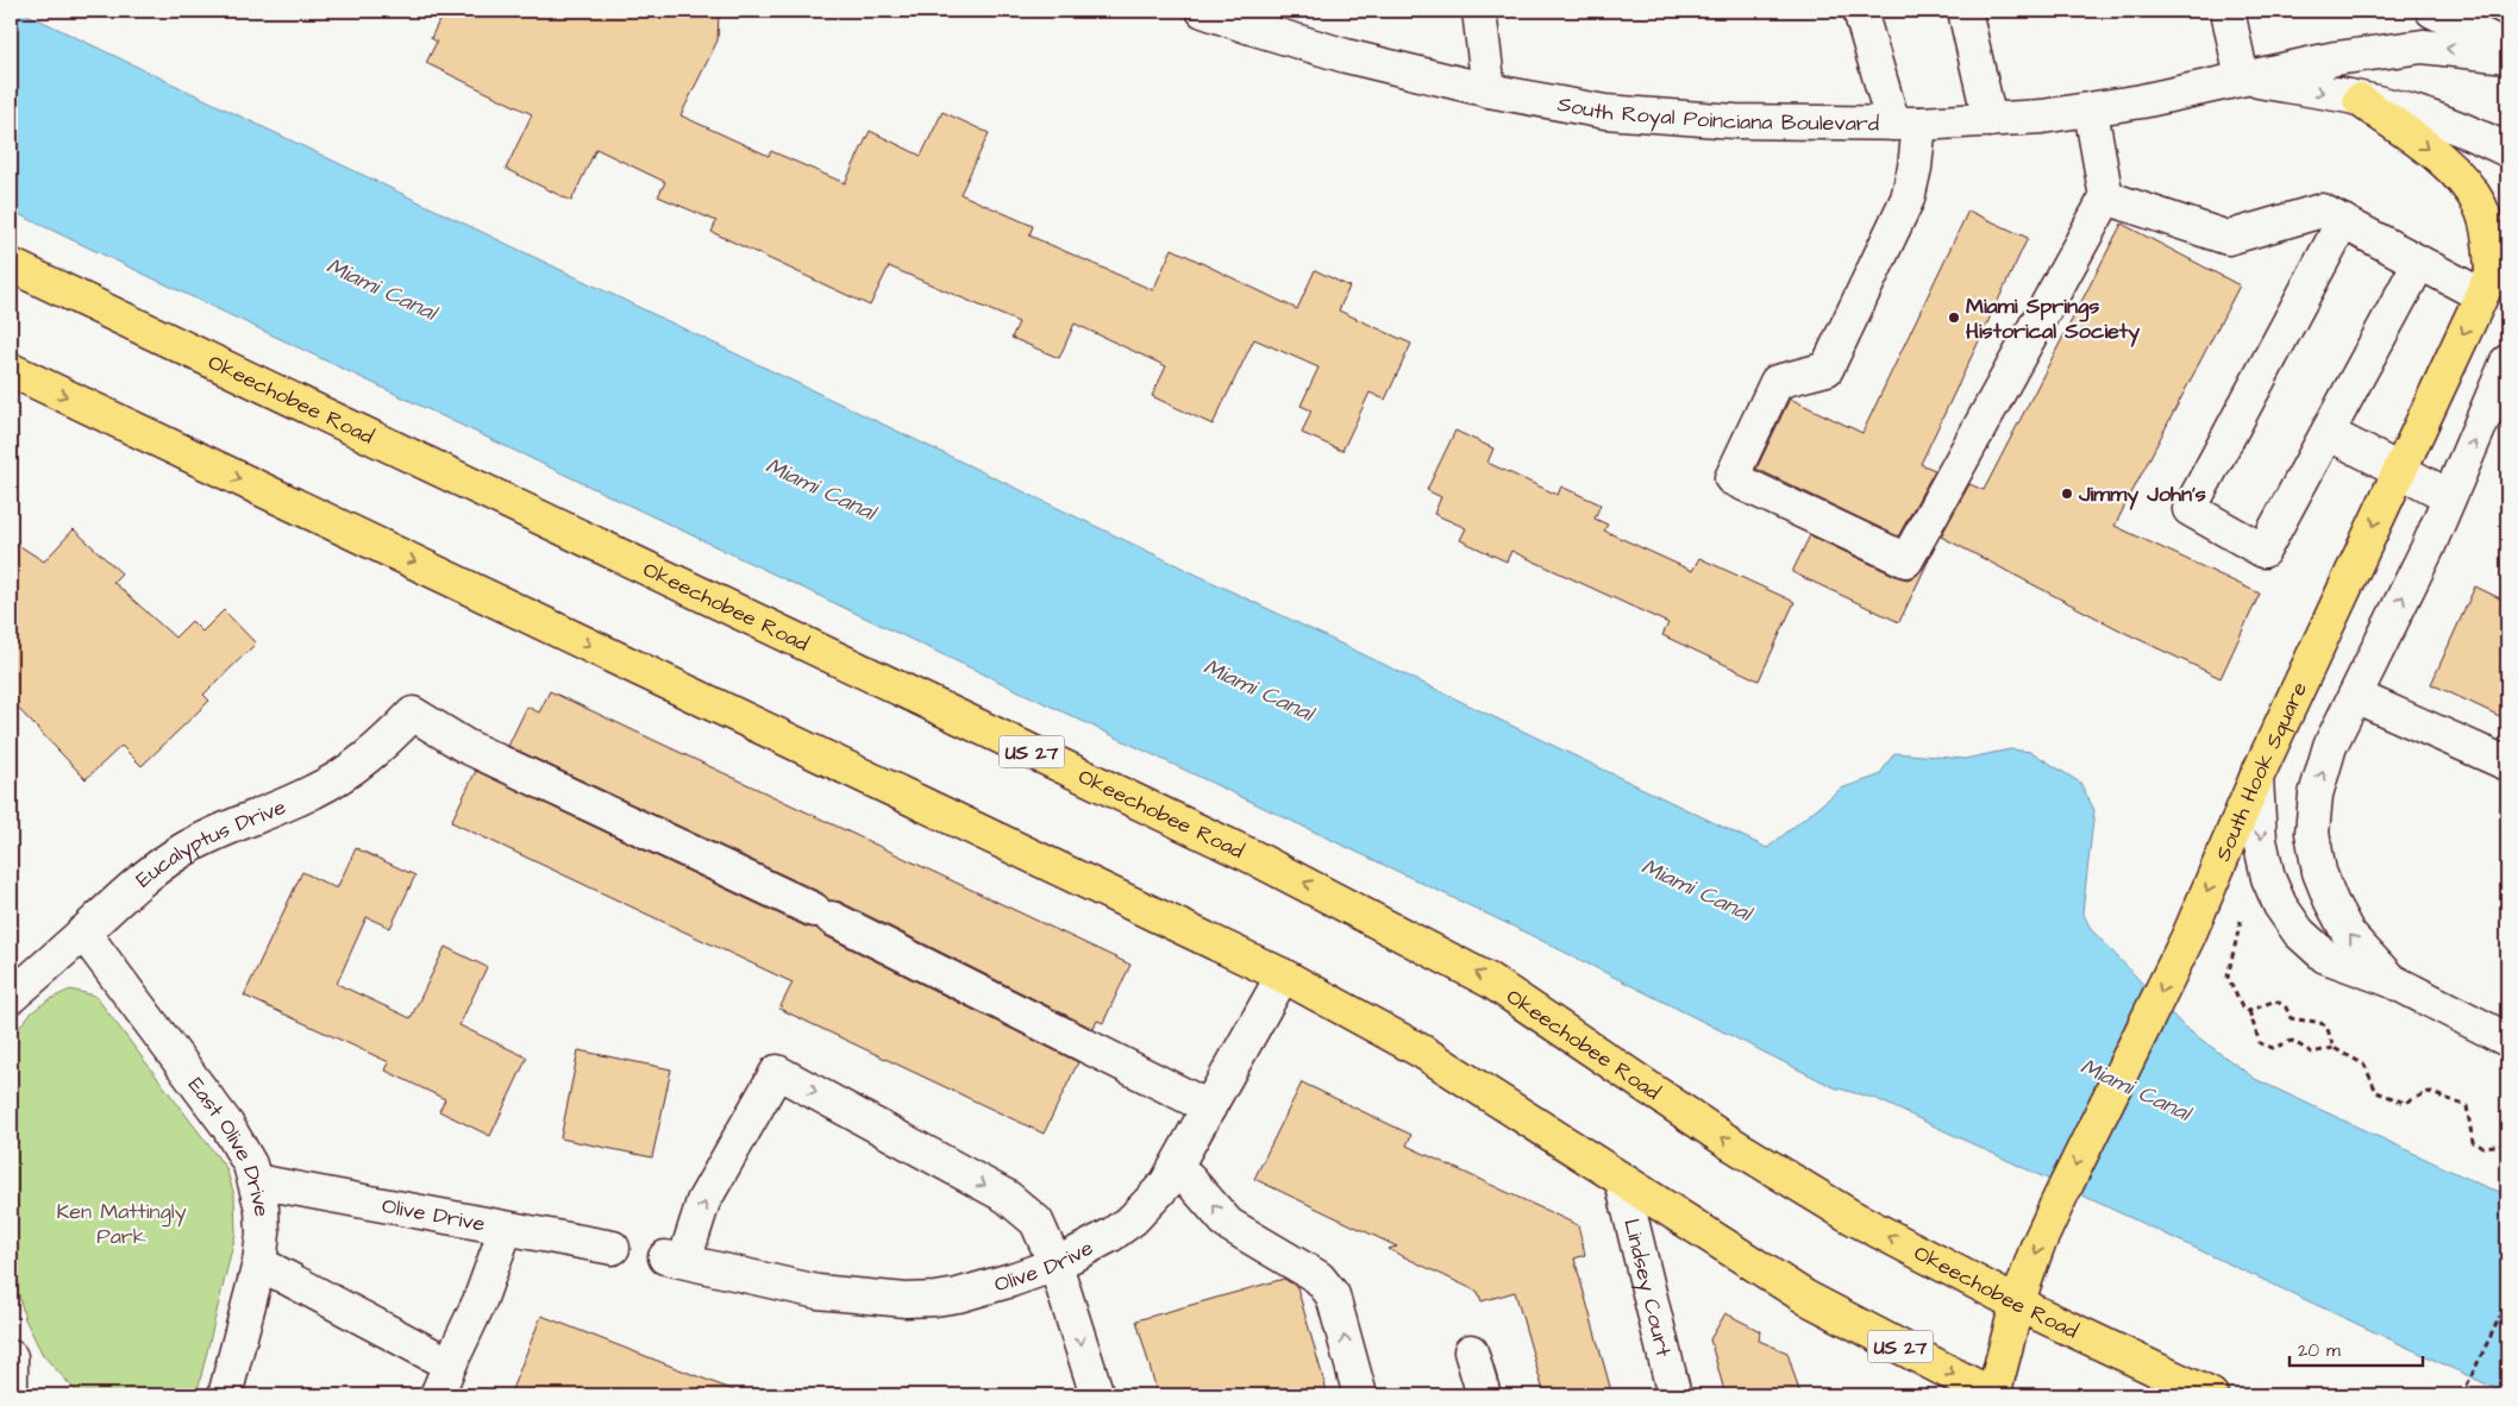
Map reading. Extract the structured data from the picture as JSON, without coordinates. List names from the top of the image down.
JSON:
{
  "streets": {
    "main road": ["Okeechobee Road", "US 27", "South Hook Square"],
    "street": [
      "South Royal Poinciana Boulevard",
      "Eucalyptus Drive",
      "East Olive Drive",
      "Olive Drive",
      "Lindsey Court"
    ]
  },
  "crossings": [
    ["Okeechobee Road", "South Hook Square"],
    ["US 27", "South Hook Square"],
    ["US 27", "Olive Drive"],
    ["US 27", "Lindsey Court"],
    ["Eucalyptus Drive", "East Olive Drive"],
    ["Eucalyptus Drive", "Olive Drive"],
    ["East Olive Drive", "Olive Drive"]
  ],
  "one_way": ["South Hook Square"],
  "water": ["Miami Canal"],
  "parks": ["Ken Mattingly Park"],
  "places": ["Miami Springs Historical Society", "Jimmy John's"],
  "scale_bar": "20 m"
}
